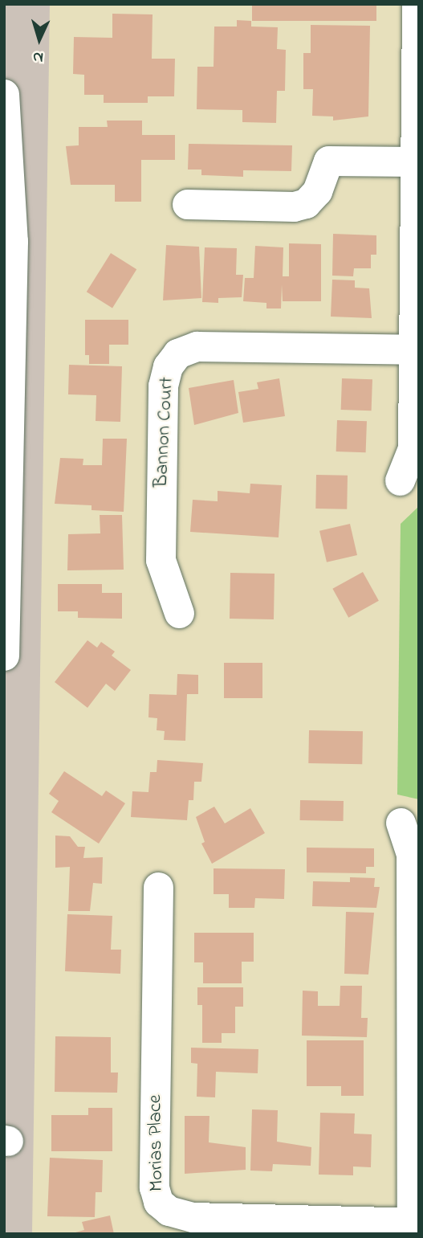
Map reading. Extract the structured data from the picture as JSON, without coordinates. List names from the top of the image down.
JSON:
{
  "streets": {
    "street": ["Bannon Court", "Morias Place"]
  },
  "north": "bottom"
}
